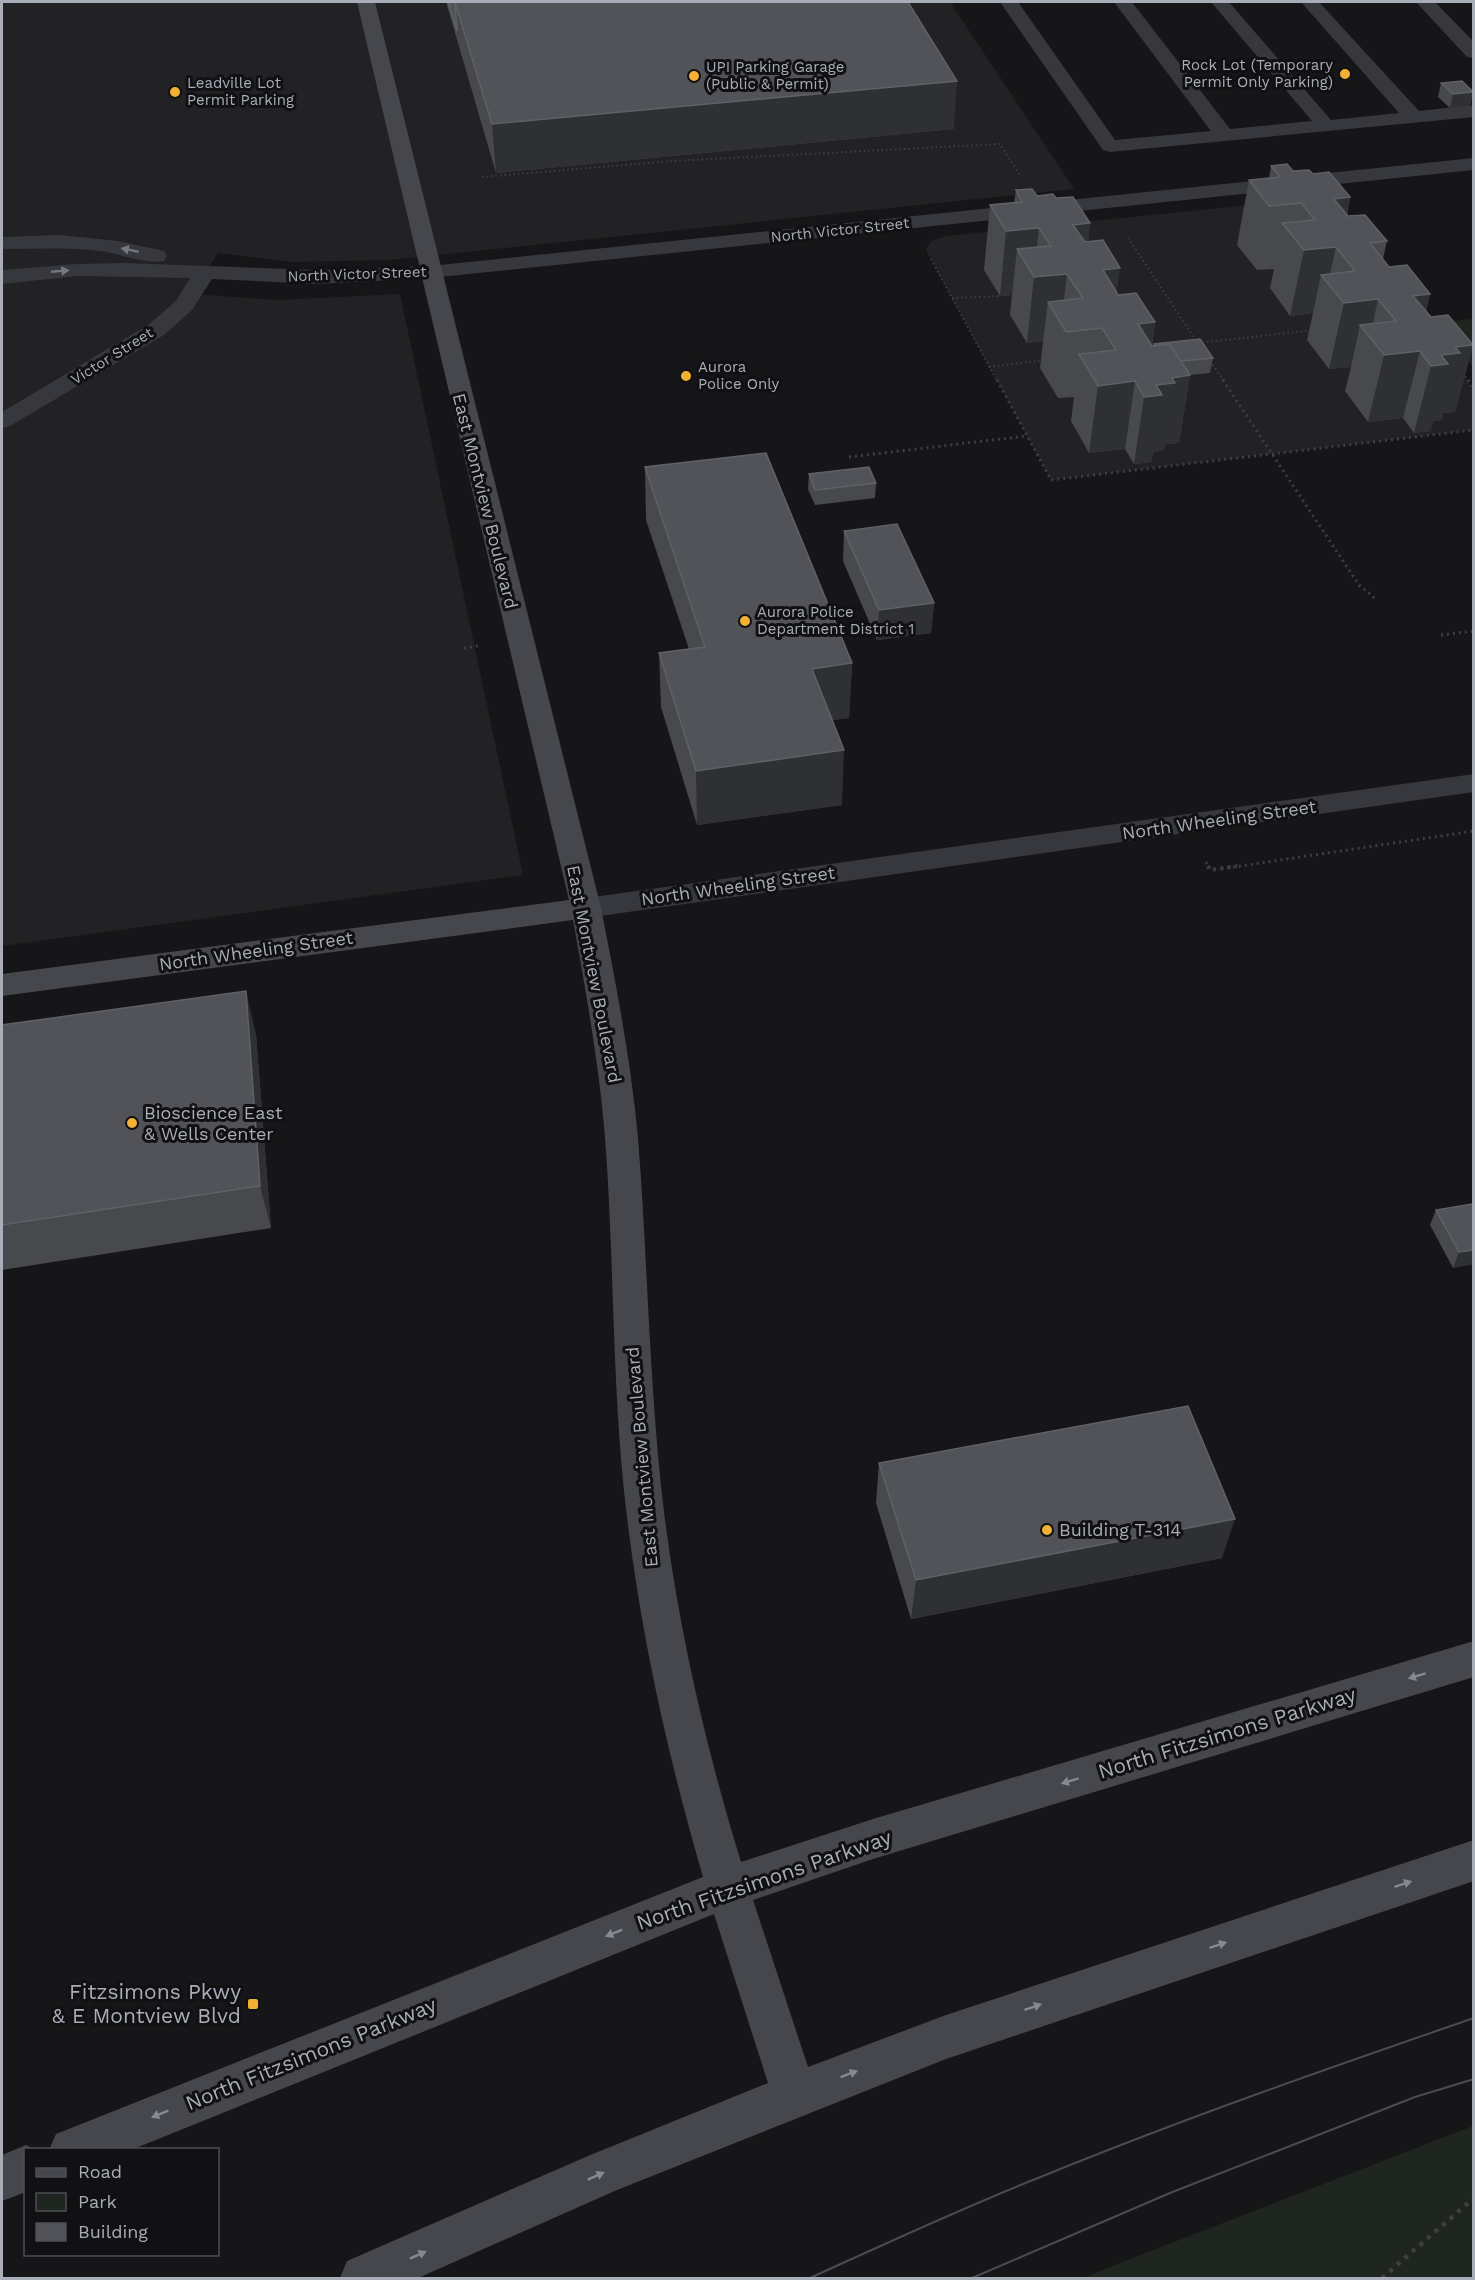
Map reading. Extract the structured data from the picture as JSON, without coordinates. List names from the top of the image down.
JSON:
{
  "streets": {
    "street": [
      "North Victor Street",
      "Victor Street",
      "East Montview Boulevard",
      "North Wheeling Street",
      "North Fitzsimons Parkway"
    ]
  },
  "crossings": [
    ["North Victor Street", "Victor Street"],
    ["North Victor Street", "East Montview Boulevard"],
    ["East Montview Boulevard", "North Wheeling Street"],
    ["East Montview Boulevard", "North Fitzsimons Parkway"]
  ],
  "places": {
    "other": [
      "Rock Lot (Temporary Permit Only Parking)",
      "UPI Parking Garage (Public & Permit)",
      "Leadville Lot Permit Parking",
      "Aurora Police Only",
      "Aurora Police Department District 1",
      "Bioscience East & Wells Center",
      "Building T-314"
    ],
    "transit": ["Fitzsimons Pkwy & E Montview Blvd"]
  },
  "legend": ["Road", "Park", "Building"]
}
